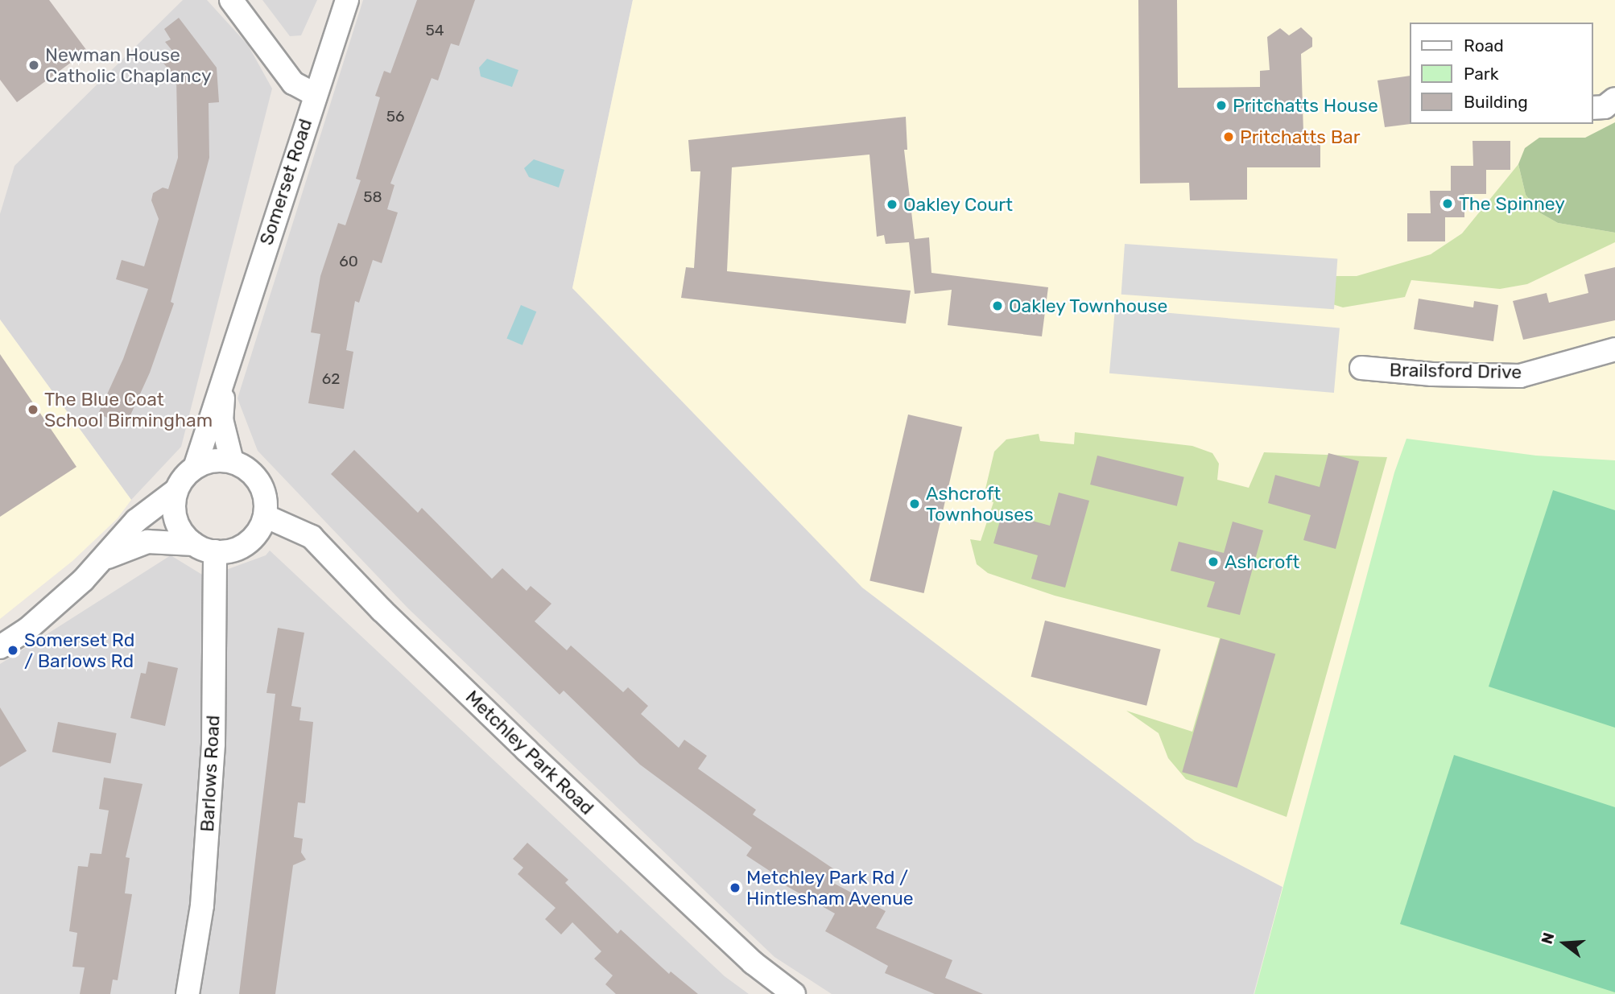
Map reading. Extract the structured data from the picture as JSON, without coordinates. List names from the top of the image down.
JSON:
{
  "streets": {
    "street": [
      "Somerset Road",
      "Brailsford Drive",
      "Metchley Park Road",
      "Barlows Road"
    ]
  },
  "crossings": [
    ["Somerset Road", "Metchley Park Road"],
    ["Somerset Road", "Barlows Road"],
    ["Metchley Park Road", "Barlows Road"]
  ],
  "places": [
    "Newman House Catholic Chaplancy",
    "Pritchatts House",
    "Pritchatts Bar",
    "The Spinney",
    "Oakley Court",
    "Oakley Townhouse",
    "The Blue Coat School Birmingham",
    "Ashcroft Townhouses",
    "Ashcroft",
    "Somerset Rd / Barlows Rd",
    "Metchley Park Rd / Hintlesham Avenue"
  ],
  "house_numbers": [
    "54",
    "56",
    "58",
    "60",
    "62"
  ],
  "legend": ["Road", "Park", "Building"],
  "north": "left"
}
